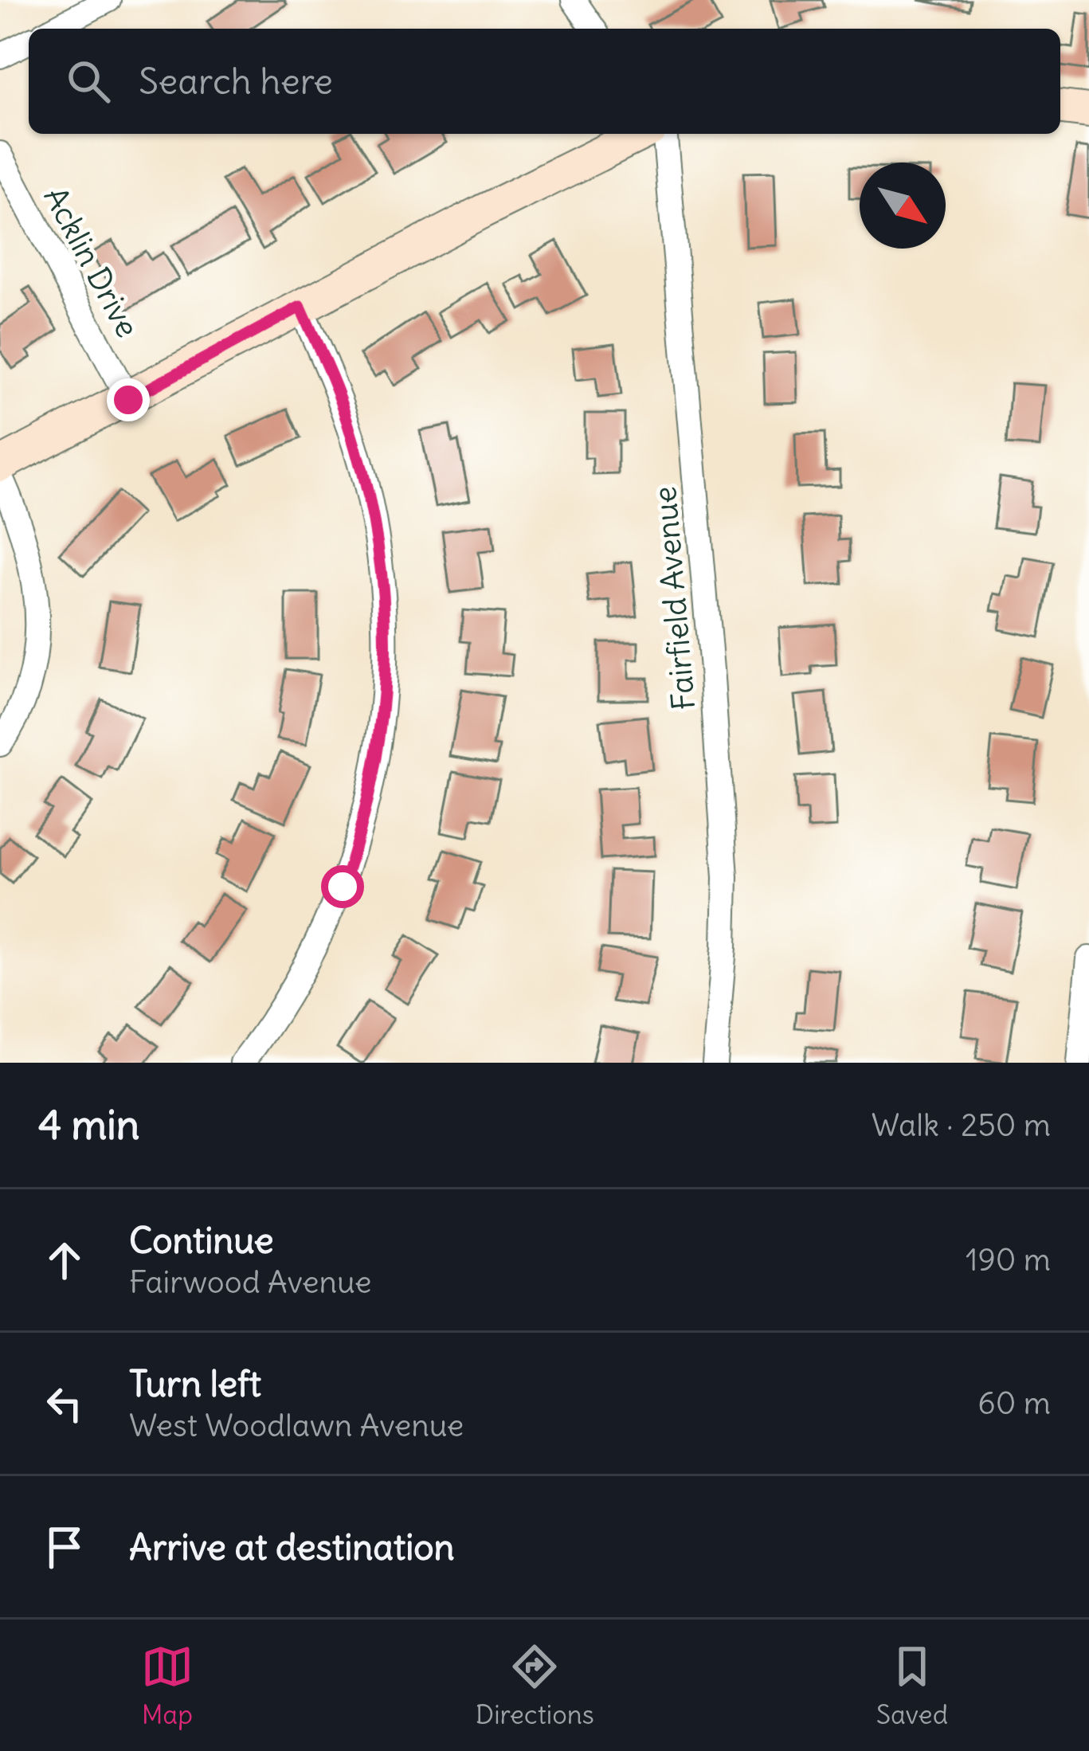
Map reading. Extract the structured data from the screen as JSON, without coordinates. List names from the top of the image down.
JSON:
{
  "streets": {
    "street": ["Acklin Drive", "Fairfield Avenue"]
  },
  "north": "bottom right",
  "page": {
    "search": "Search here",
    "heading": ["4 min", "Walk · 250 m"],
    "list": [
      ["Continue", "Fairwood Avenue", "190 m"],
      ["Turn left", "West Woodlawn Avenue", "60 m"],
      "Arrive at destination"
    ],
    "nav": ["Map", "Directions", "Saved"]
  }
}
